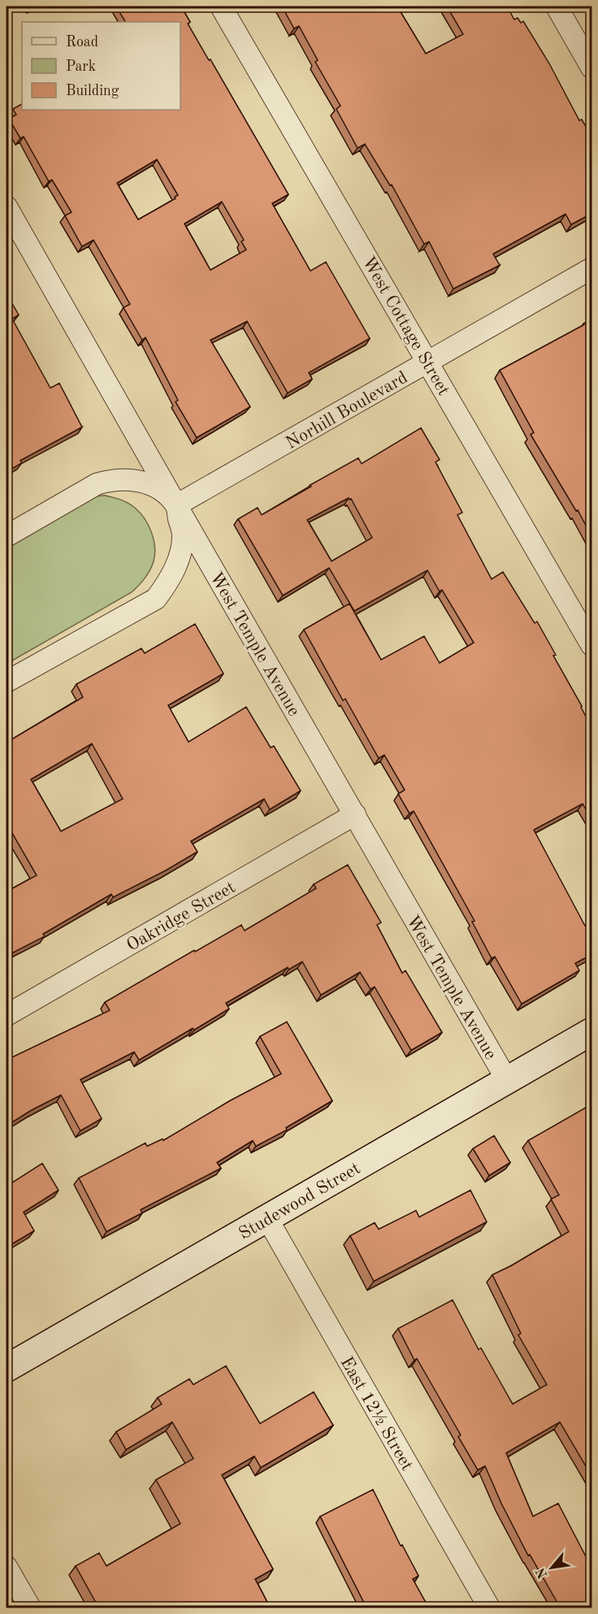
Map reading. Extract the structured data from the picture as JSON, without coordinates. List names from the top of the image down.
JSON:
{
  "streets": {
    "main road": ["Studewood Street"],
    "street": [
      "West Cottage Street",
      "Norhill Boulevard",
      "West Temple Avenue",
      "Oakridge Street",
      "East 12½ Street"
    ]
  },
  "crossings": [
    ["West Cottage Street", "Norhill Boulevard"],
    ["Norhill Boulevard", "West Temple Avenue"],
    ["West Temple Avenue", "Oakridge Street"],
    ["West Temple Avenue", "Studewood Street"],
    ["Studewood Street", "East 12½ Street"]
  ],
  "legend": ["Road", "Park", "Building"],
  "north": "bottom left"
}
